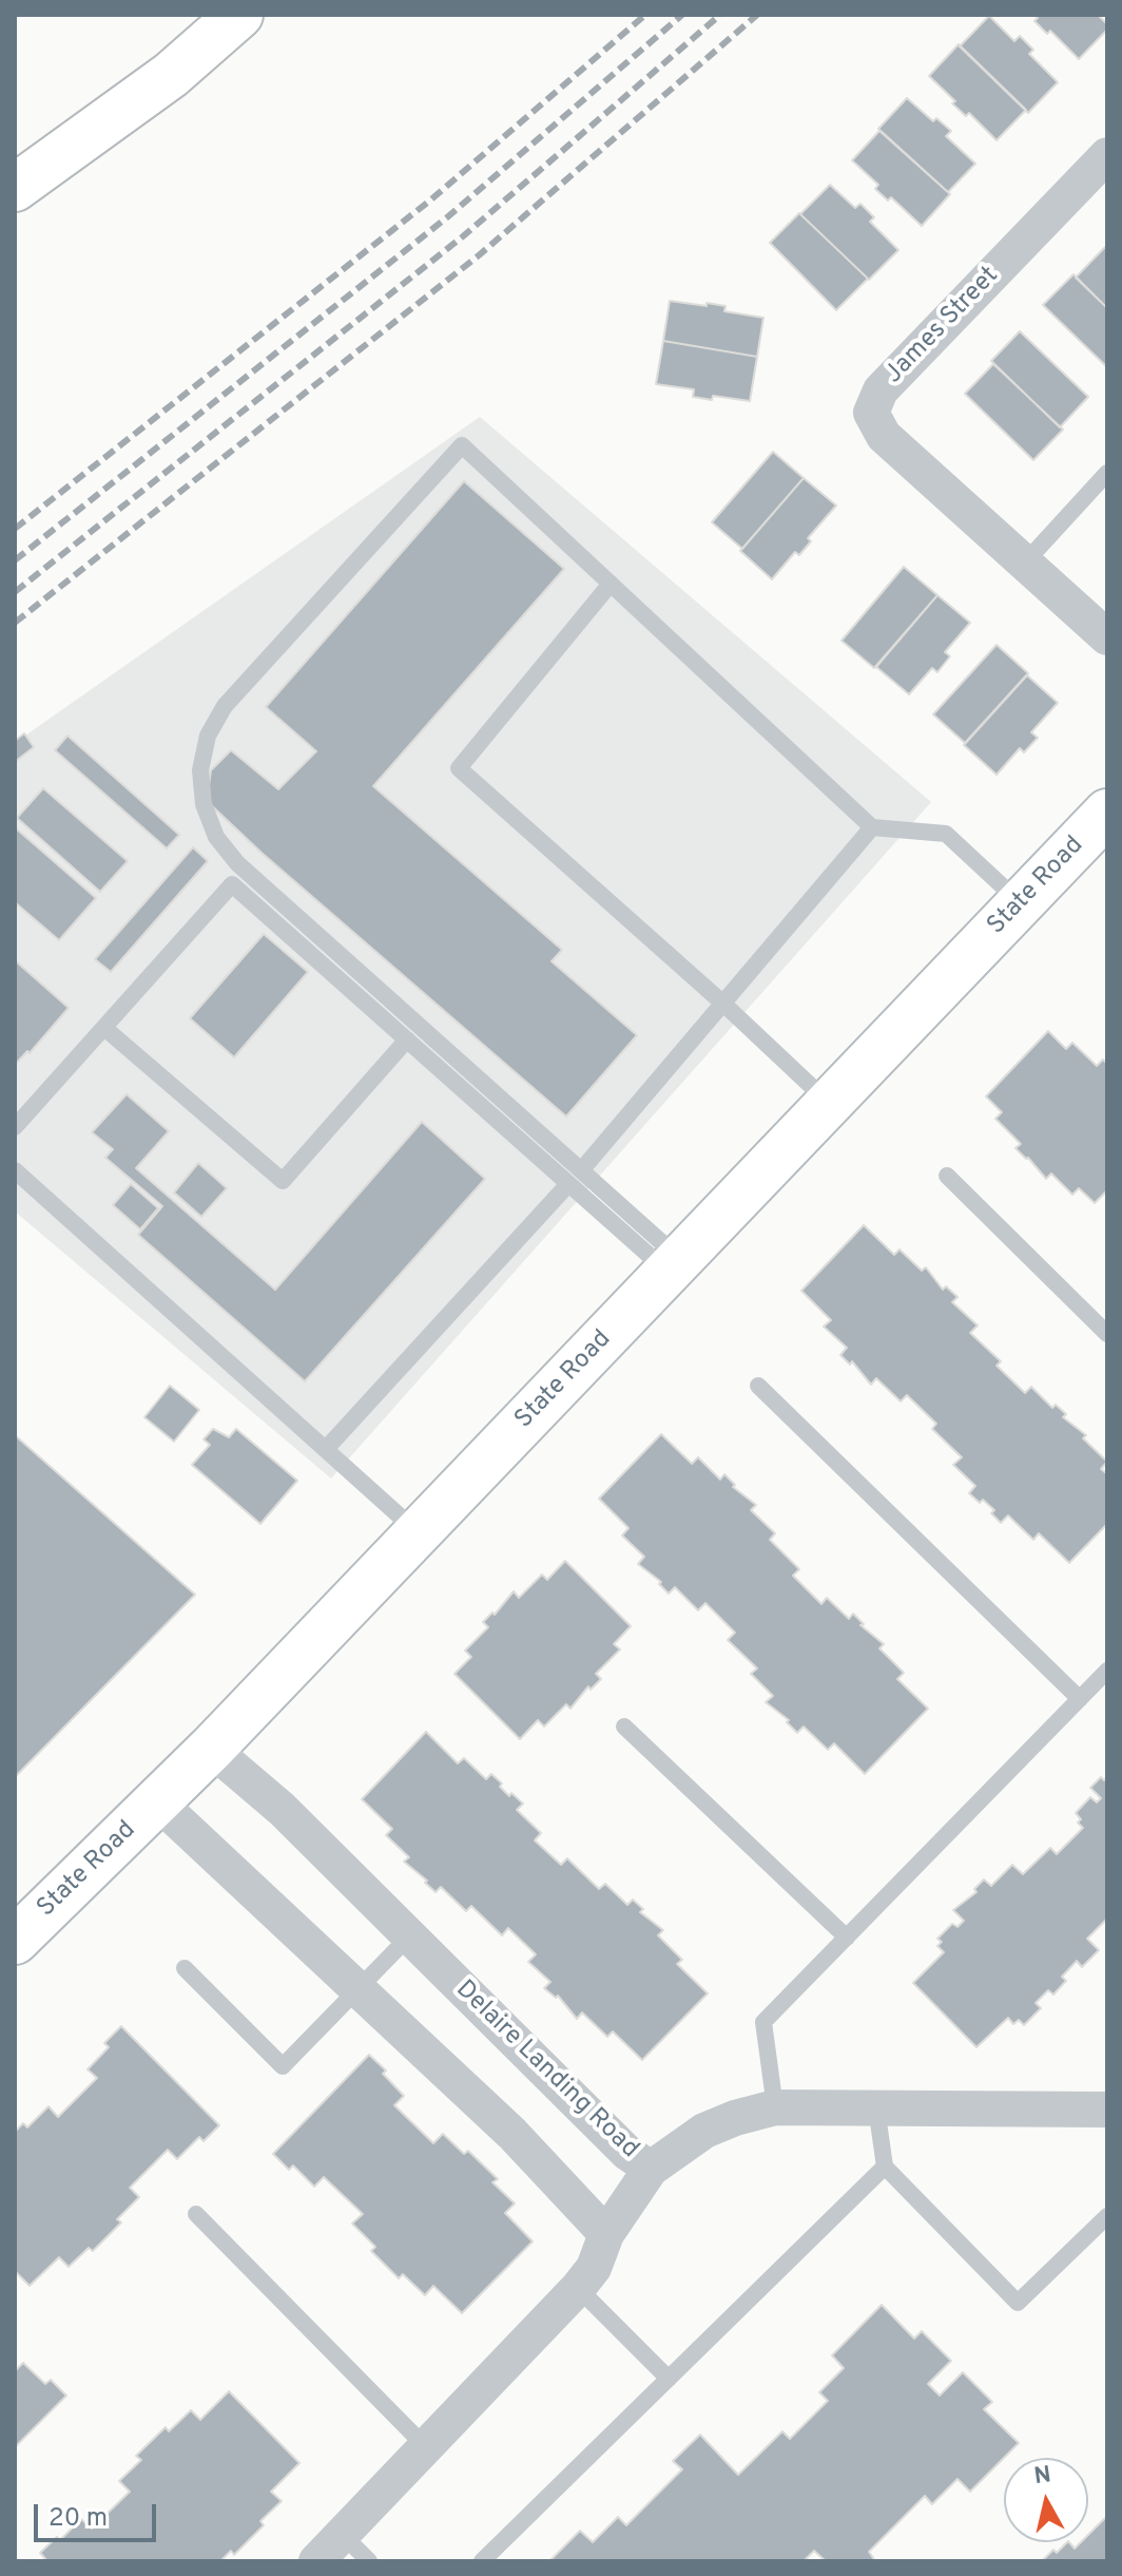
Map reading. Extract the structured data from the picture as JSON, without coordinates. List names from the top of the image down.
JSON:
{
  "streets": {
    "main road": ["State Road"],
    "street": ["James Street", "Delaire Landing Road"]
  },
  "crossings": [
    ["State Road", "Delaire Landing Road"]
  ],
  "scale_bar": "20 m",
  "north": "top"
}
